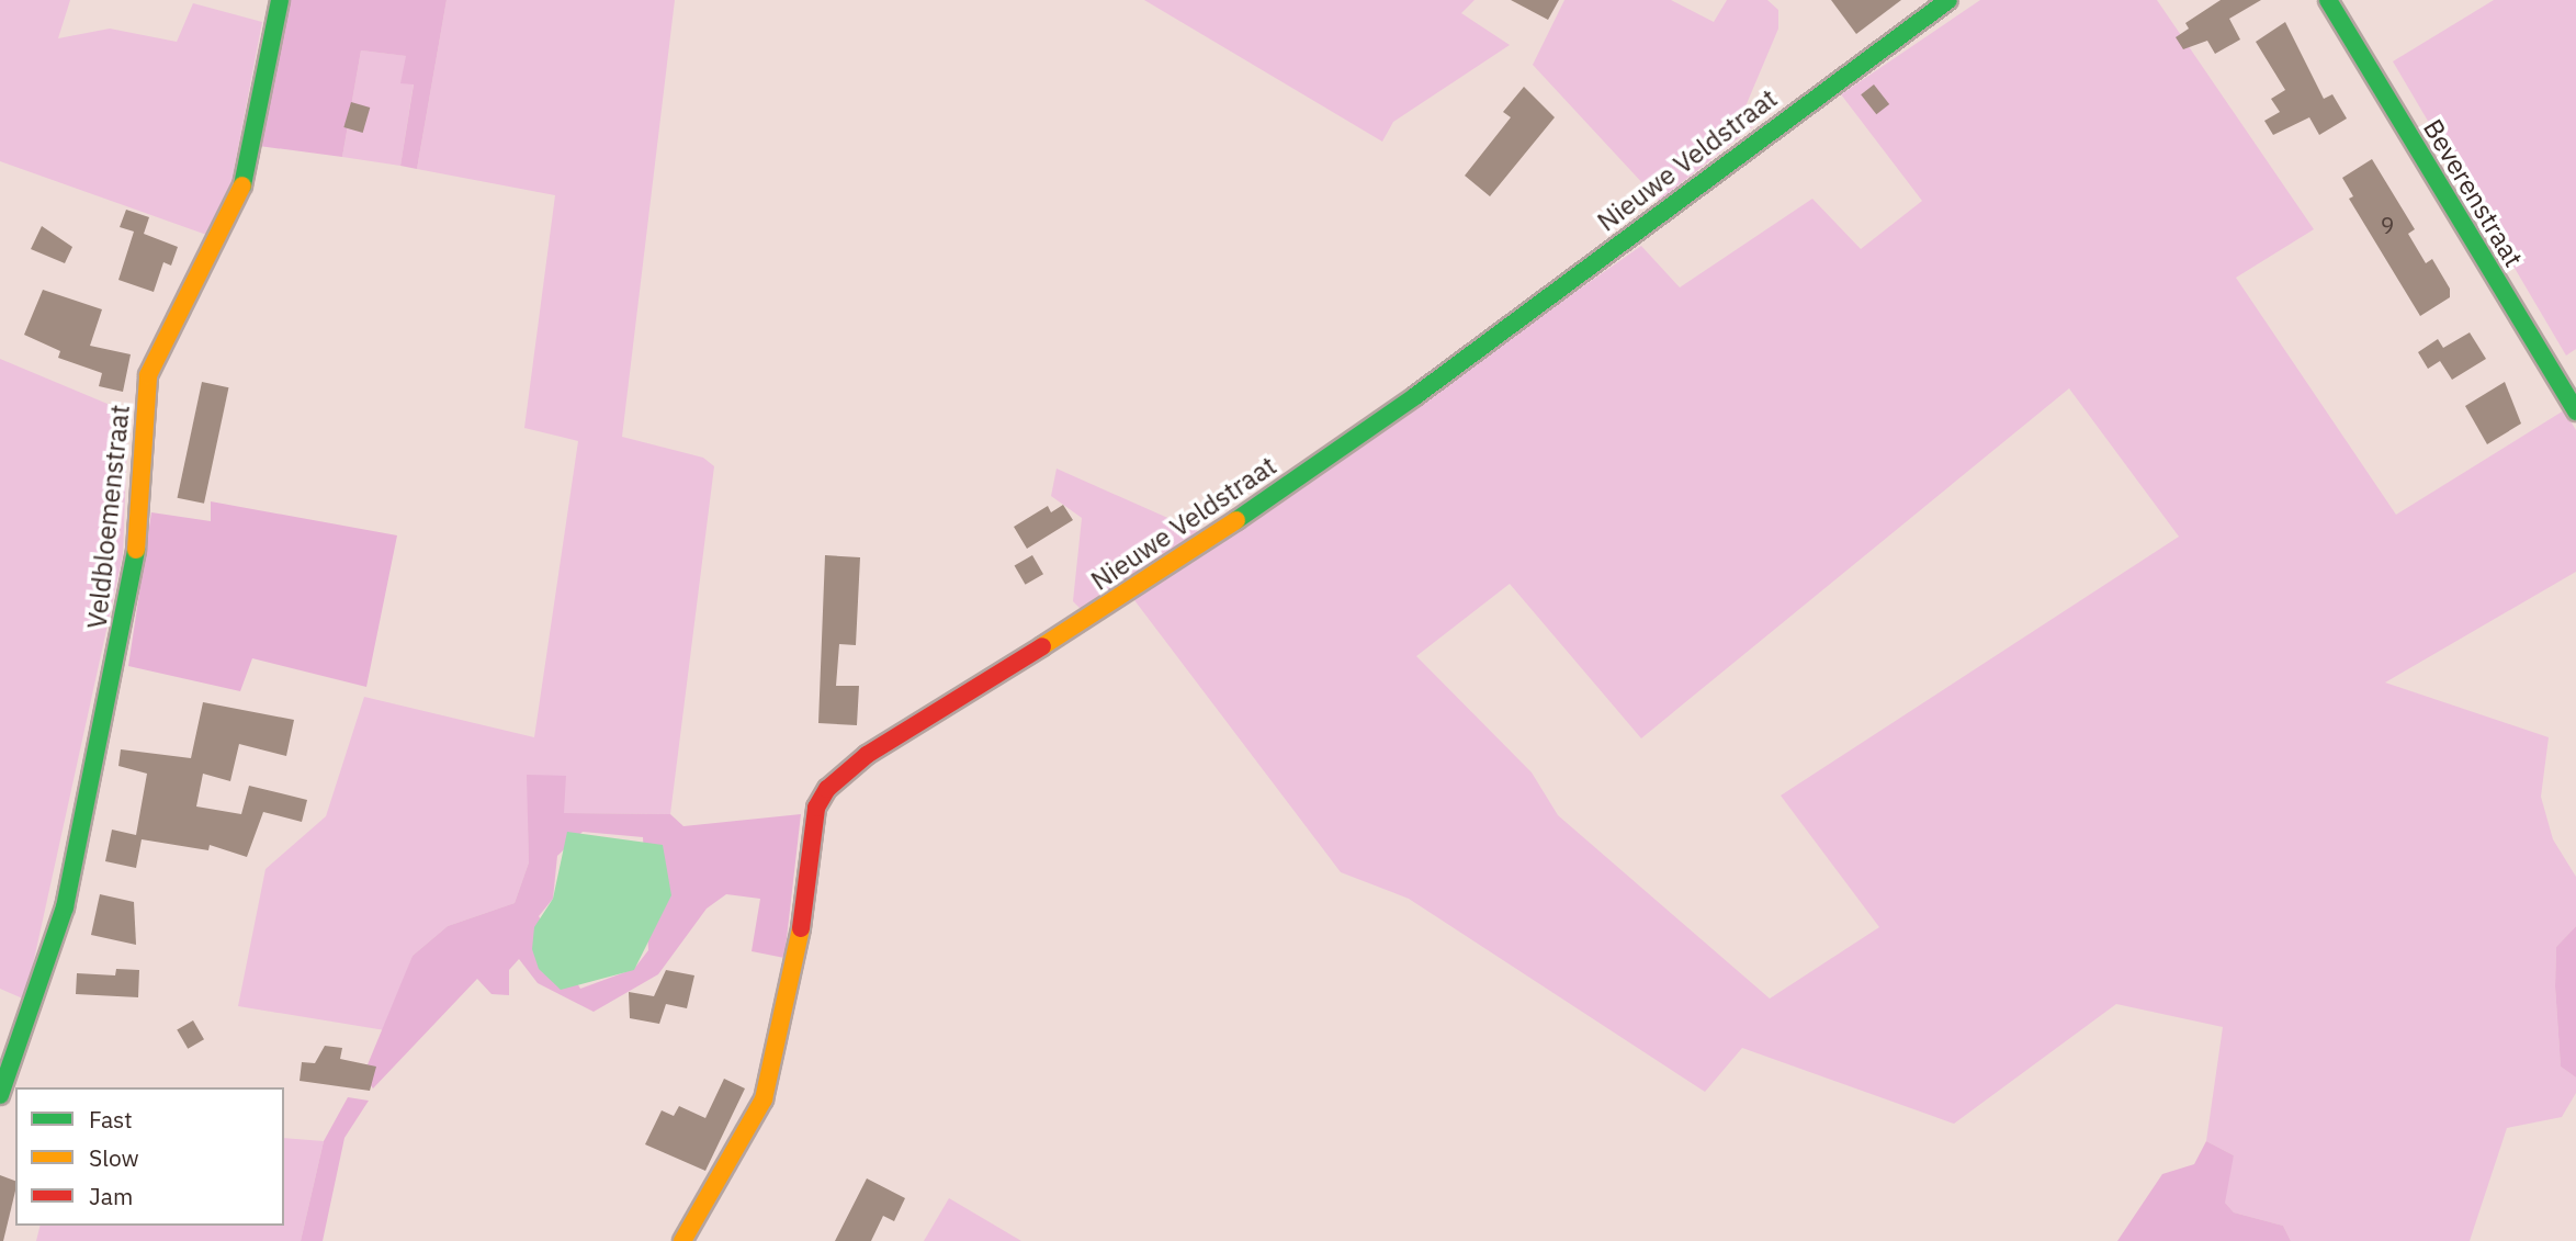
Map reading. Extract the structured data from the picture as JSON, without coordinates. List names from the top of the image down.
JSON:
{
  "streets": {
    "street": ["Nieuwe Veldstraat", "Beverenstraat", "Veldbloemenstraat"]
  },
  "house_numbers": ["9"],
  "legend": ["Fast", "Slow", "Jam"]
}
